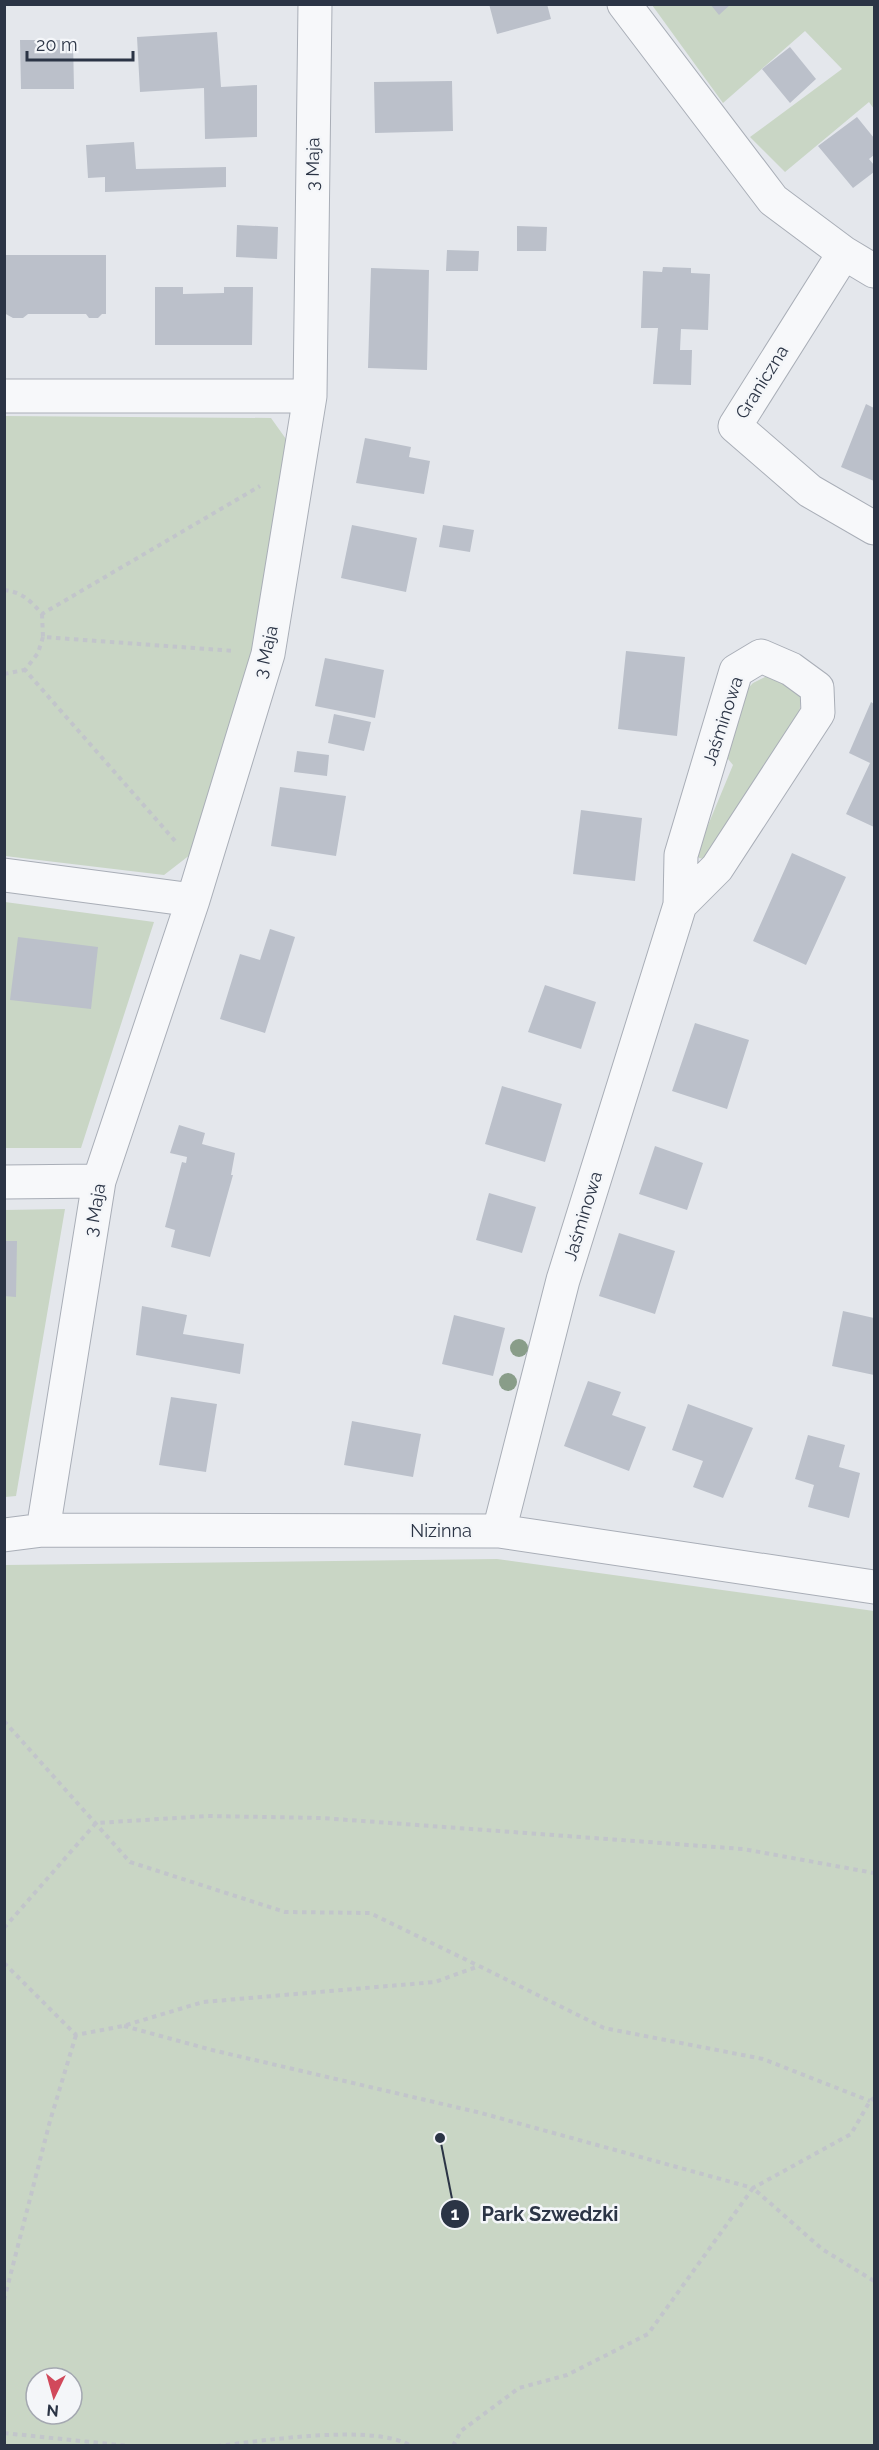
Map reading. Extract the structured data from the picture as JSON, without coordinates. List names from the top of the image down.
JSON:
{
  "streets": {
    "street": [
      "3 Maja",
      "Graniczna",
      "Jaśminowa",
      "Nizinna"
    ]
  },
  "crossings": [
    ["3 Maja", "Nizinna"],
    ["Jaśminowa", "Nizinna"]
  ],
  "places": ["Park Szwedzki"],
  "scale_bar": "20 m",
  "north": "bottom"
}
